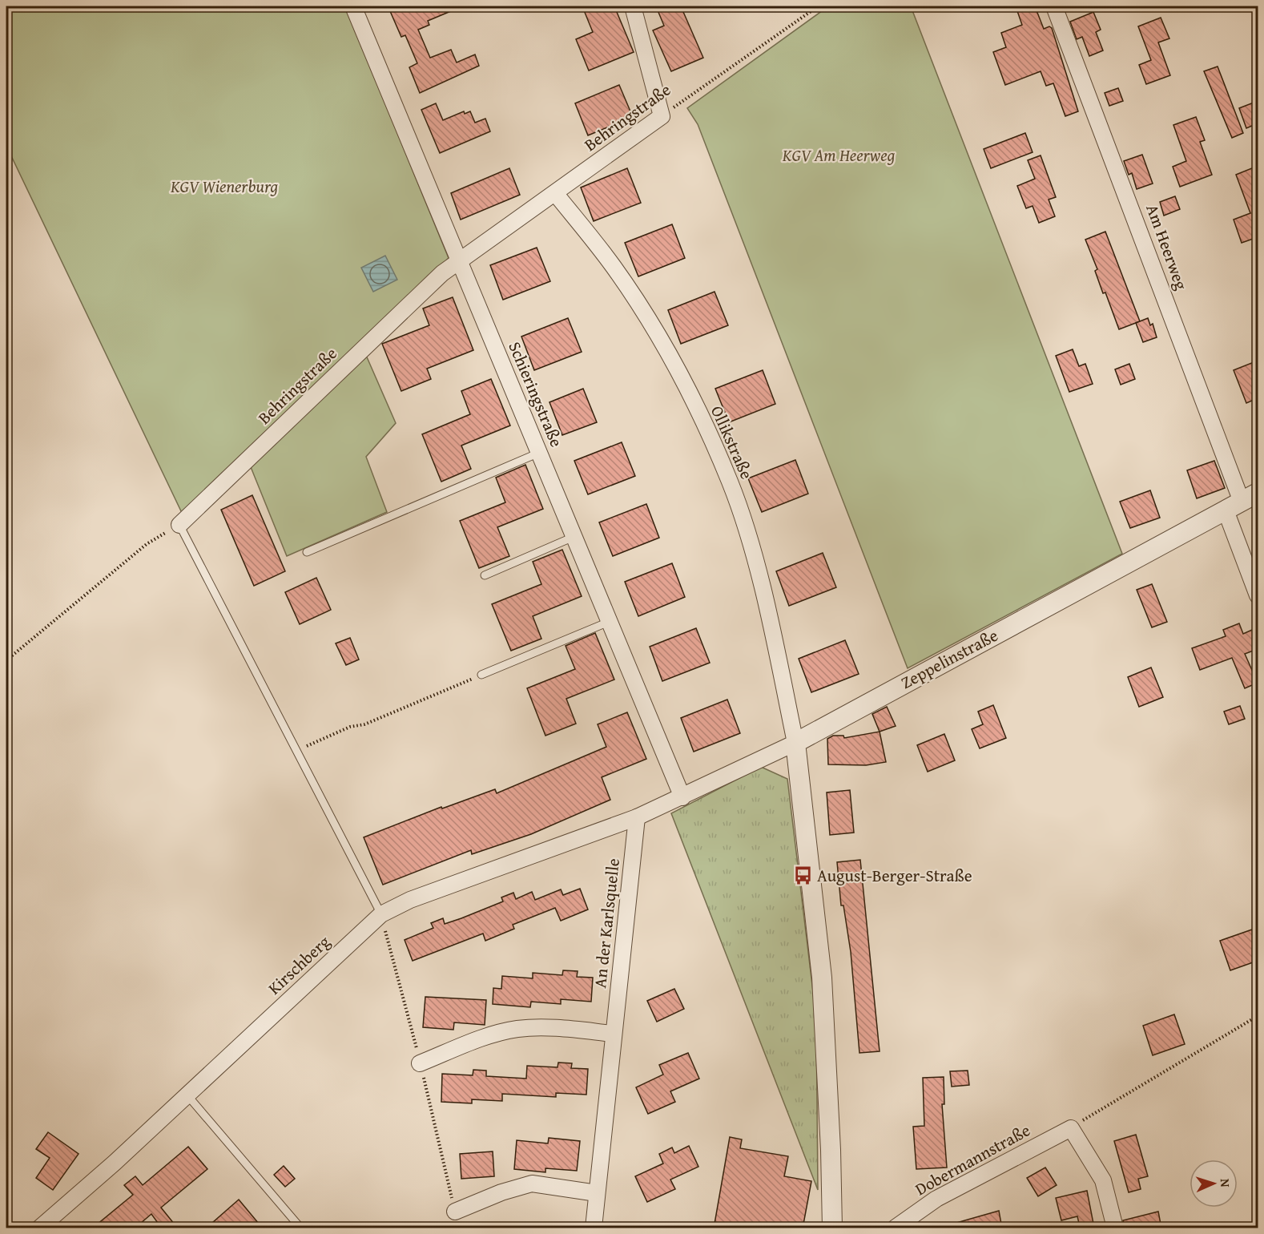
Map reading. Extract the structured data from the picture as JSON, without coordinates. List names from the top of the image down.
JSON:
{
  "streets": {
    "street": [
      "Behringstraße",
      "Am Heerweg",
      "Schieringstraße",
      "Ollikstraße",
      "Zeppelinstraße",
      "An der Karlsquelle",
      "Kirschberg",
      "Dobermannstraße"
    ]
  },
  "crossings": [
    ["Behringstraße", "Schieringstraße"],
    ["Behringstraße", "Ollikstraße"],
    ["Am Heerweg", "Zeppelinstraße"],
    ["Schieringstraße", "Zeppelinstraße"],
    ["Ollikstraße", "Zeppelinstraße"],
    ["Zeppelinstraße", "An der Karlsquelle"],
    ["Zeppelinstraße", "Kirschberg"],
    ["An der Karlsquelle", "Kirschberg"]
  ],
  "parks": ["KGV Am Heerweg", "KGV Wienerburg"],
  "places": {
    "bus stop": ["August-Berger-Straße"]
  },
  "north": "right"
}
